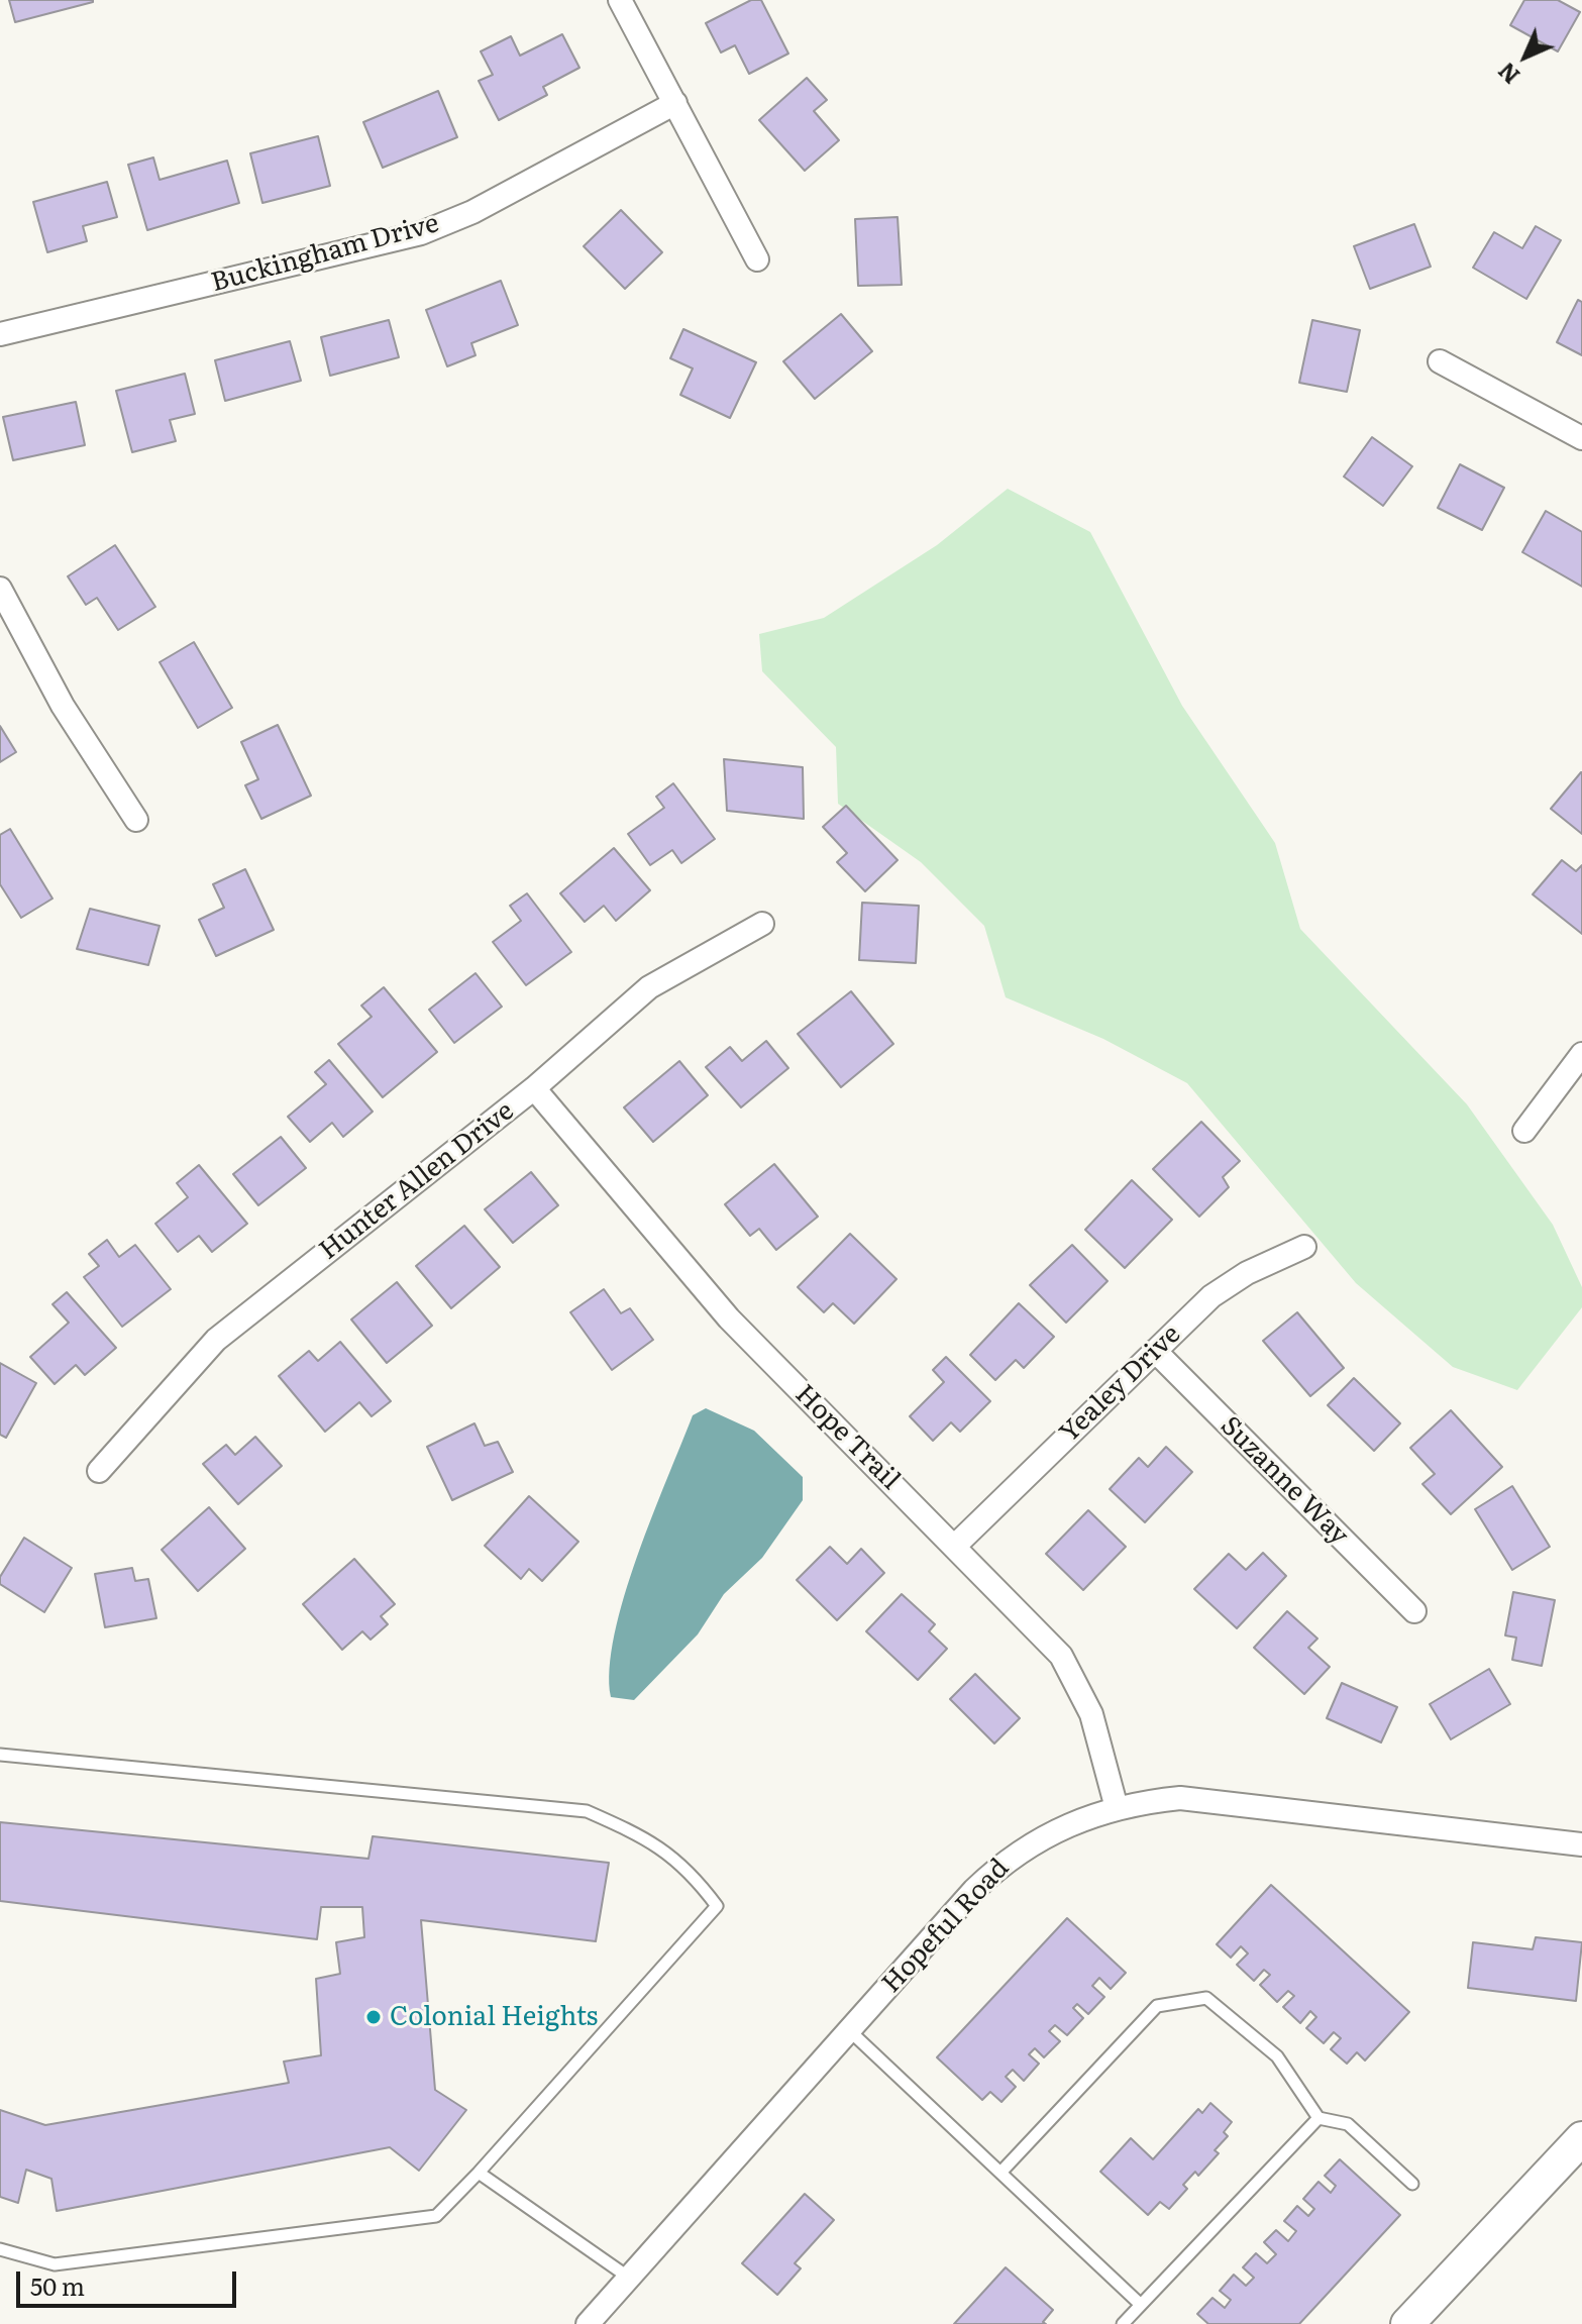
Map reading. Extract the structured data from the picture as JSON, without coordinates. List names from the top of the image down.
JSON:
{
  "streets": {
    "street": [
      "Buckingham Drive",
      "Hunter Allen Drive",
      "Yealey Drive",
      "Hope Trail",
      "Suzanne Way",
      "Hopeful Road"
    ]
  },
  "crossings": [
    ["Hunter Allen Drive", "Hope Trail"],
    ["Yealey Drive", "Hope Trail"],
    ["Yealey Drive", "Suzanne Way"],
    ["Hope Trail", "Hopeful Road"]
  ],
  "places": ["Colonial Heights"],
  "scale_bar": "50 m",
  "north": "bottom left"
}
